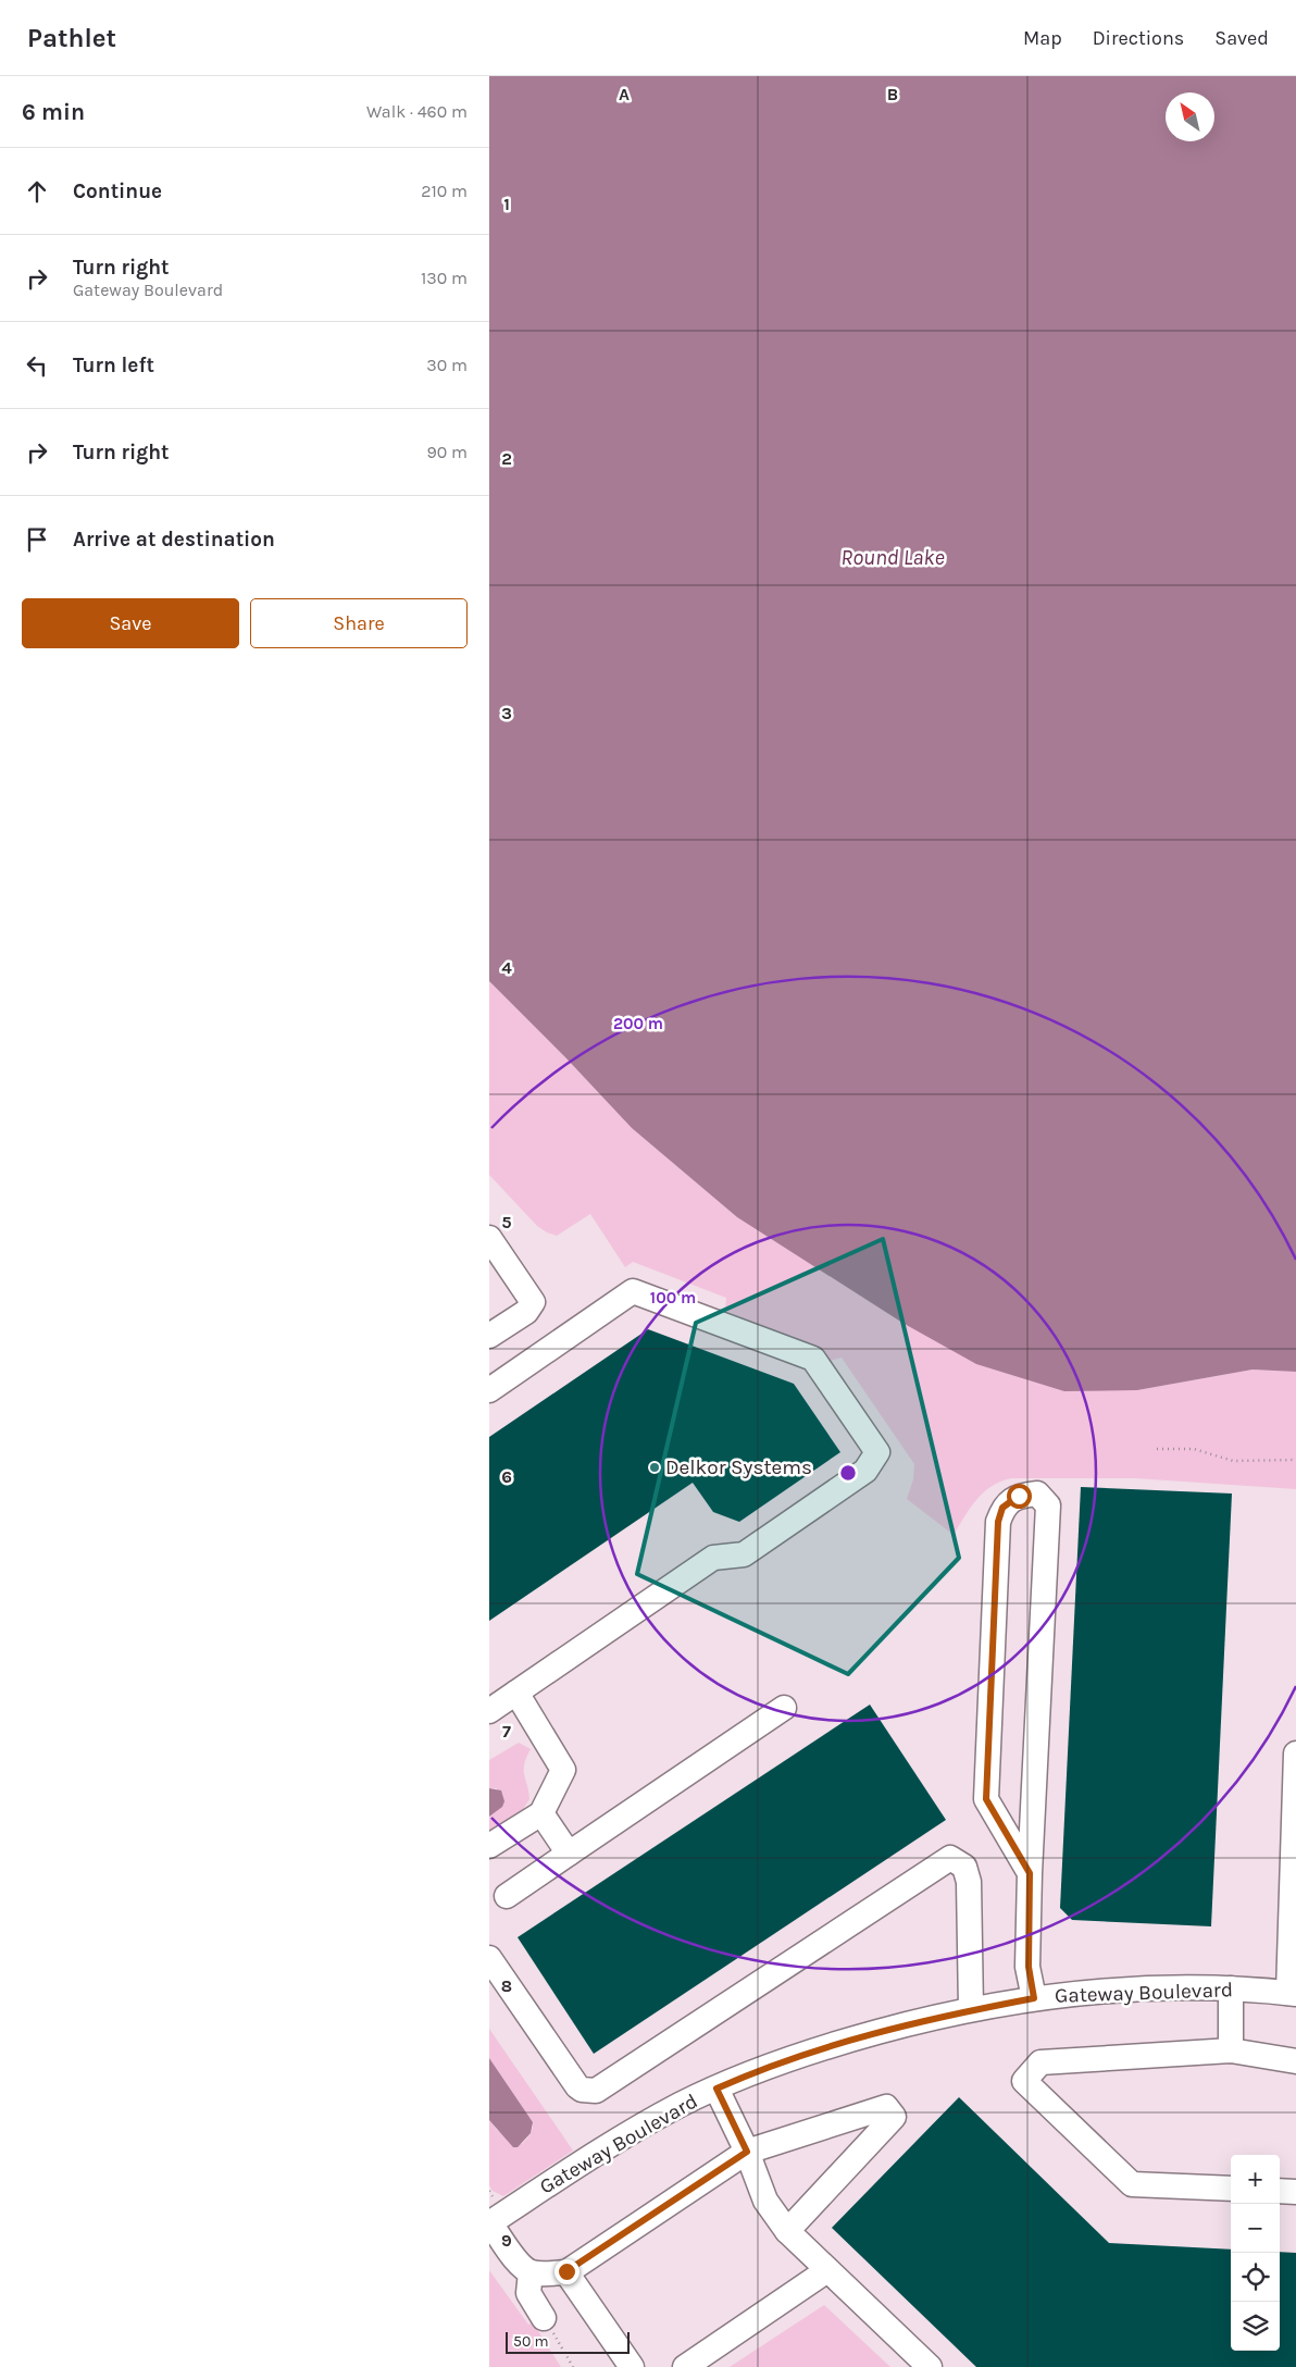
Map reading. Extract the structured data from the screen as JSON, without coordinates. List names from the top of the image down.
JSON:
{
  "streets": {
    "street": ["Gateway Boulevard"]
  },
  "water": ["Round Lake"],
  "places": ["Delkor Systems"],
  "scale_bar": "50 m",
  "north": "top left",
  "page": {
    "header": "Pathlet",
    "nav": ["Map", "Directions", "Saved"],
    "heading": ["6 min", "Walk · 460 m"],
    "list": [
      ["Continue", "210 m"],
      ["Turn right", "Gateway Boulevard", "130 m"],
      ["Turn left", "30 m"],
      ["Turn right", "90 m"],
      "Arrive at destination"
    ],
    "buttons": ["Save", "Share"],
    "map_buttons": ["+", "−"],
    "scale": "50 m"
  },
  "grid": {
    "columns": ["A", "B"],
    "rows": [
      "1",
      "2",
      "3",
      "4",
      "5",
      "6",
      "7",
      "8",
      "9"
    ]
  },
  "rings": ["200 m", "100 m"]
}
